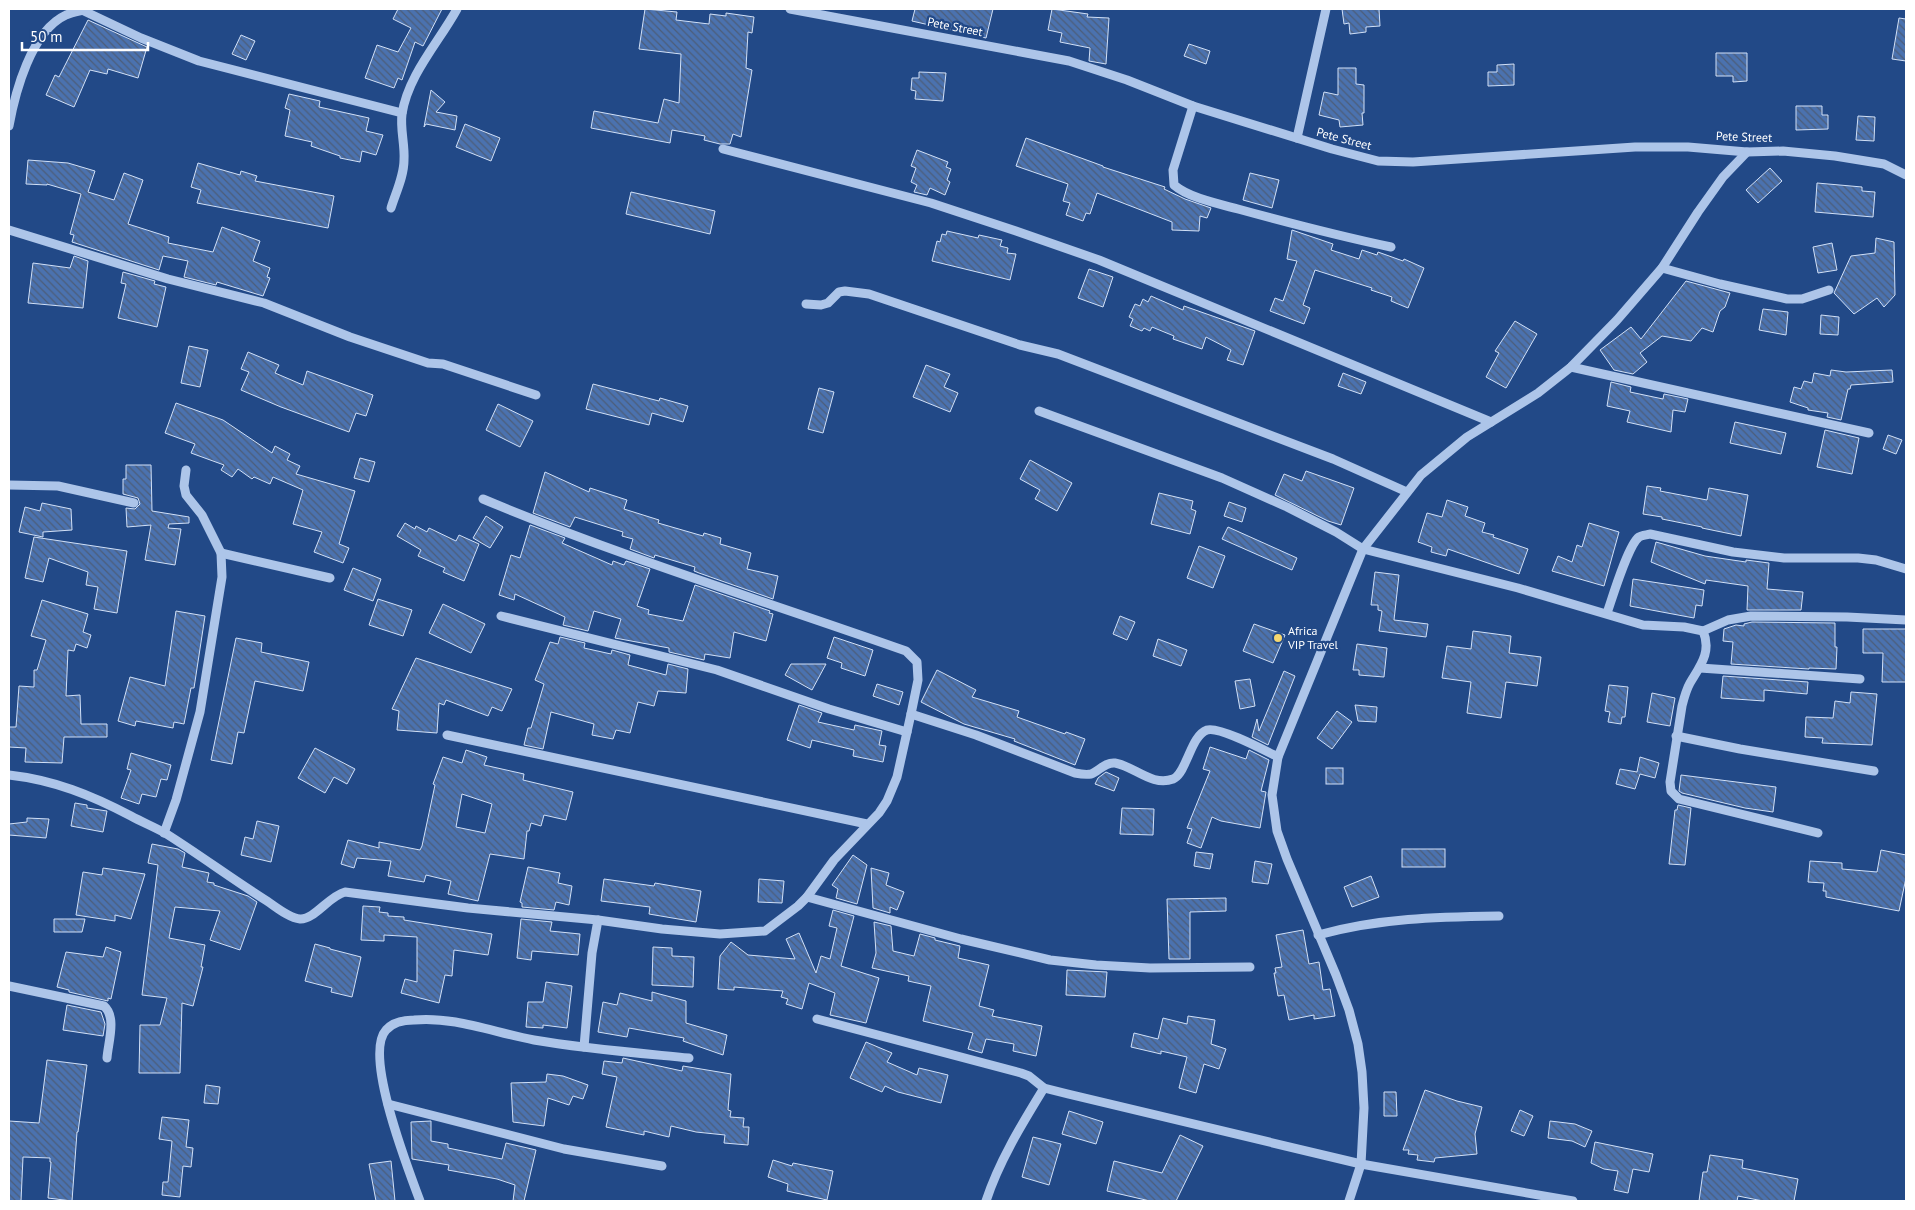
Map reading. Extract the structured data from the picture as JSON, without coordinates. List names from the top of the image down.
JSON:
{
  "streets": {
    "street": ["Pete Street"]
  },
  "places": ["Africa VIP Travel"],
  "scale_bar": "50 m"
}
